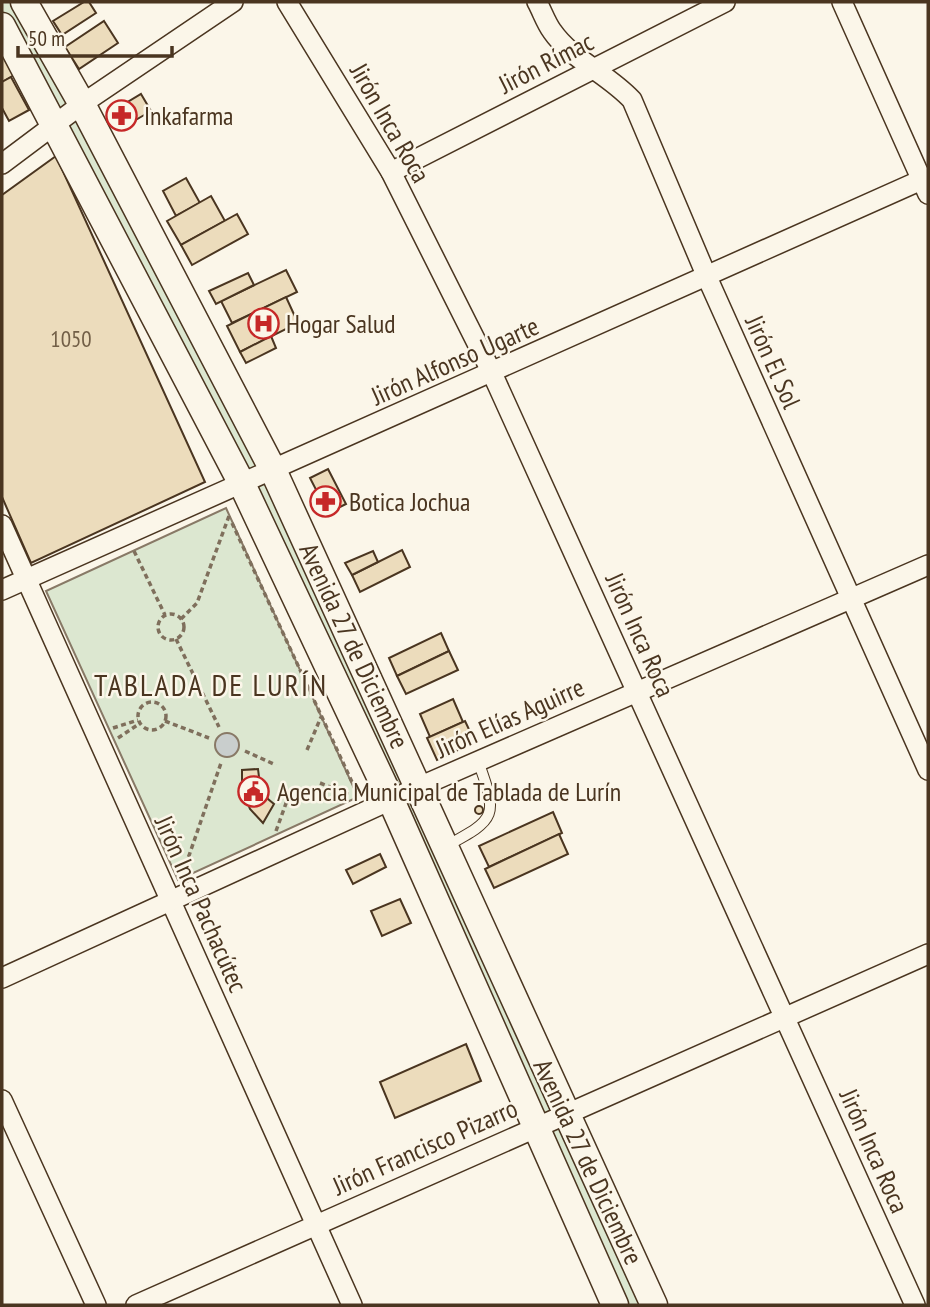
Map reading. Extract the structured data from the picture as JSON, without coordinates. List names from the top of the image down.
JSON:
{
  "streets": {
    "street": [
      "Jirón Rímac",
      "Jirón Inca Roca",
      "Jirón Alfonso Ugarte",
      "Jirón El Sol",
      "Avenida 27 de Diciembre",
      "Jirón Elías Aguirre",
      "Jirón Inca Pachacútec",
      "Jirón Francisco Pizarro"
    ]
  },
  "crossings": [
    ["Jirón Rímac", "Jirón Inca Roca"],
    ["Jirón Rímac", "Jirón El Sol"],
    ["Jirón Inca Roca", "Jirón Alfonso Ugarte"],
    ["Jirón Inca Roca", "Jirón Elías Aguirre"],
    ["Jirón Inca Roca", "Jirón Francisco Pizarro"],
    ["Jirón Alfonso Ugarte", "Jirón El Sol"],
    ["Jirón Alfonso Ugarte", "Avenida 27 de Diciembre"],
    ["Jirón Alfonso Ugarte", "Jirón Inca Pachacútec"],
    ["Jirón El Sol", "Jirón Elías Aguirre"],
    ["Avenida 27 de Diciembre", "Jirón Elías Aguirre"],
    ["Avenida 27 de Diciembre", "Jirón Francisco Pizarro"],
    ["Jirón Elías Aguirre", "Jirón Inca Pachacútec"],
    ["Jirón Inca Pachacútec", "Jirón Francisco Pizarro"]
  ],
  "districts": ["TABLADA DE LURÍN"],
  "places": {
    "pharmacy": ["Inkafarma", "Botica Jochua"],
    "hospital": ["Hogar Salud"],
    "public building": ["Agencia Municipal de Tablada de Lurín"]
  },
  "house_numbers": ["1050"],
  "scale_bar": "50 m"
}
